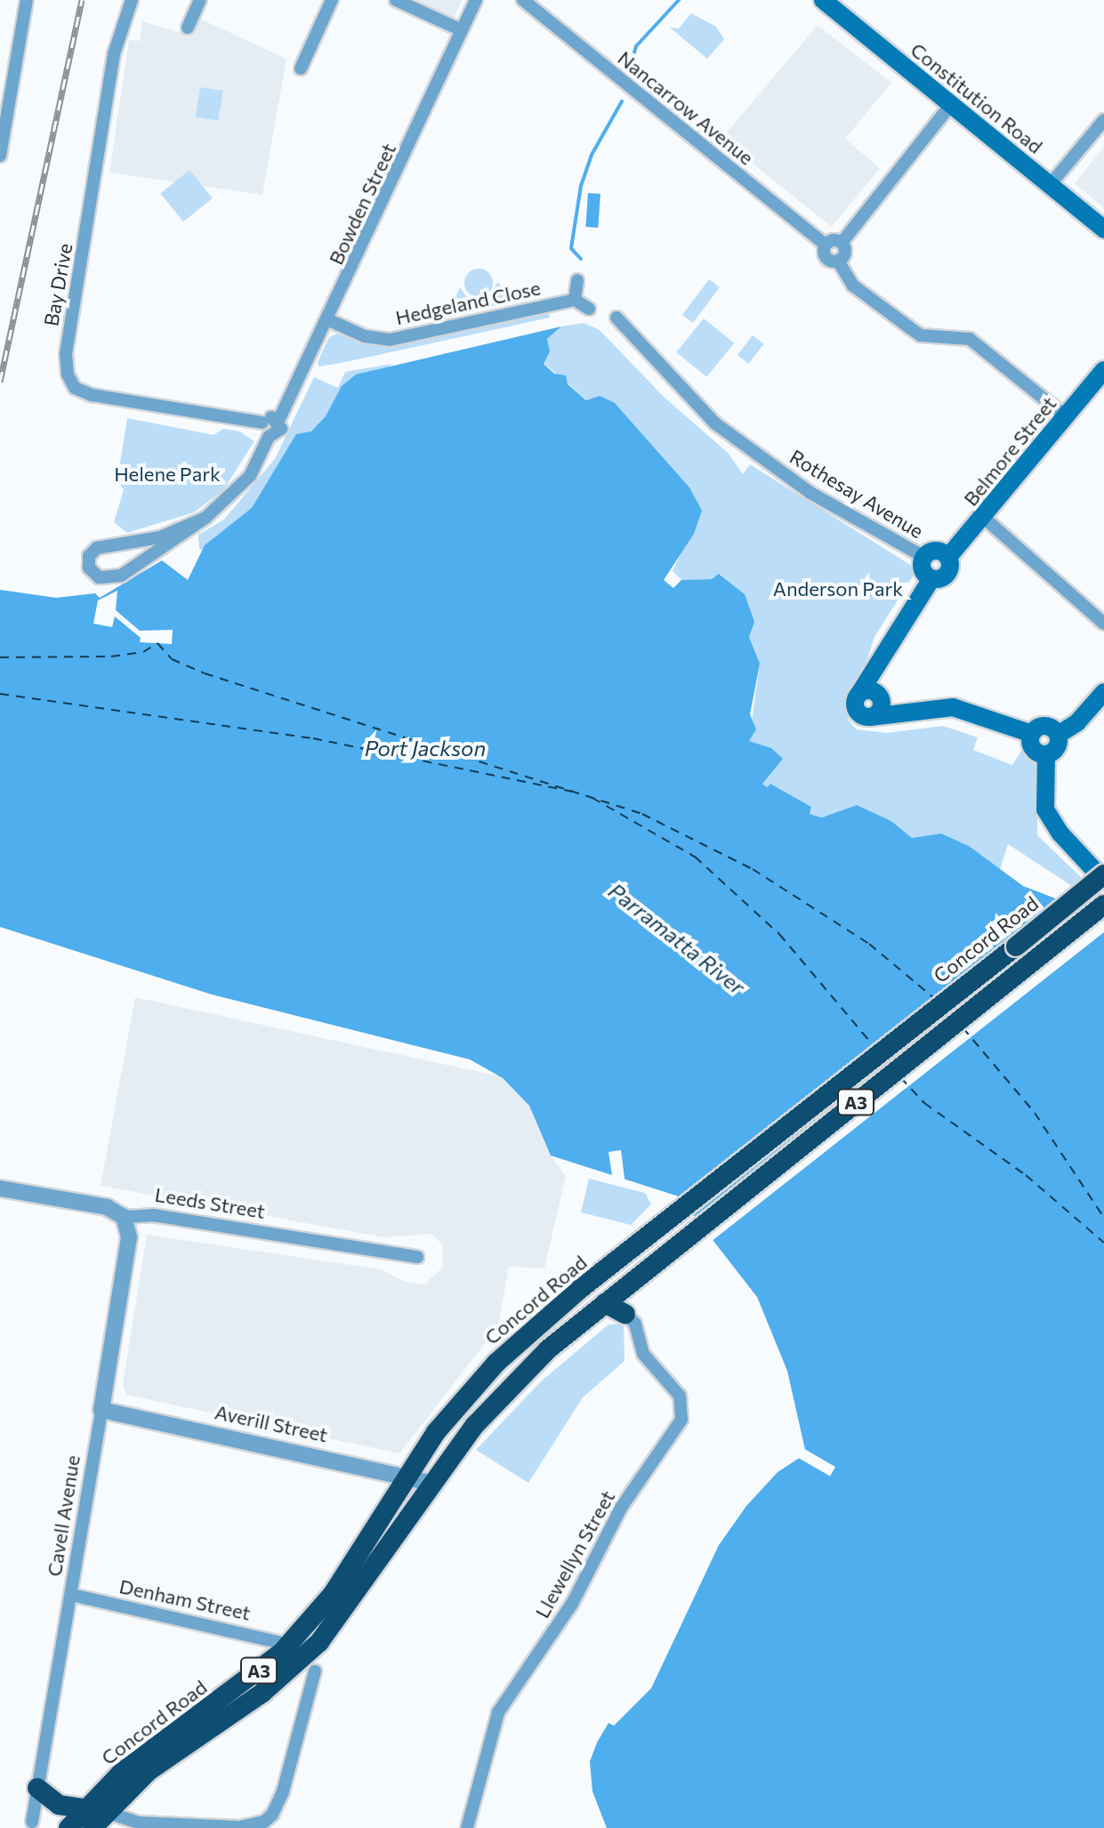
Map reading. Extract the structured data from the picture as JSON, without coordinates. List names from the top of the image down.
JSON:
{
  "streets": {
    "highway": ["Concord Road", "A3"],
    "main road": ["Constitution Road", "Belmore Street"],
    "street": [
      "Nancarrow Avenue",
      "Bowden Street",
      "Bay Drive",
      "Hedgeland Close",
      "Rothesay Avenue",
      "Leeds Street",
      "Averill Street",
      "Cavell Avenue",
      "Llewellyn Street",
      "Denham Street"
    ]
  },
  "crossings": [
    ["Bowden Street", "Bay Drive"],
    ["Bowden Street", "Hedgeland Close"],
    ["Belmore Street", "Rothesay Avenue"],
    ["Concord Road", "Averill Street"],
    ["Concord Road", "Denham Street"],
    ["Leeds Street", "Cavell Avenue"],
    ["Averill Street", "Cavell Avenue"],
    ["Cavell Avenue", "Denham Street"]
  ],
  "water": ["Port Jackson", "Parramatta River"],
  "parks": ["Helene Park", "Anderson Park"]
}
